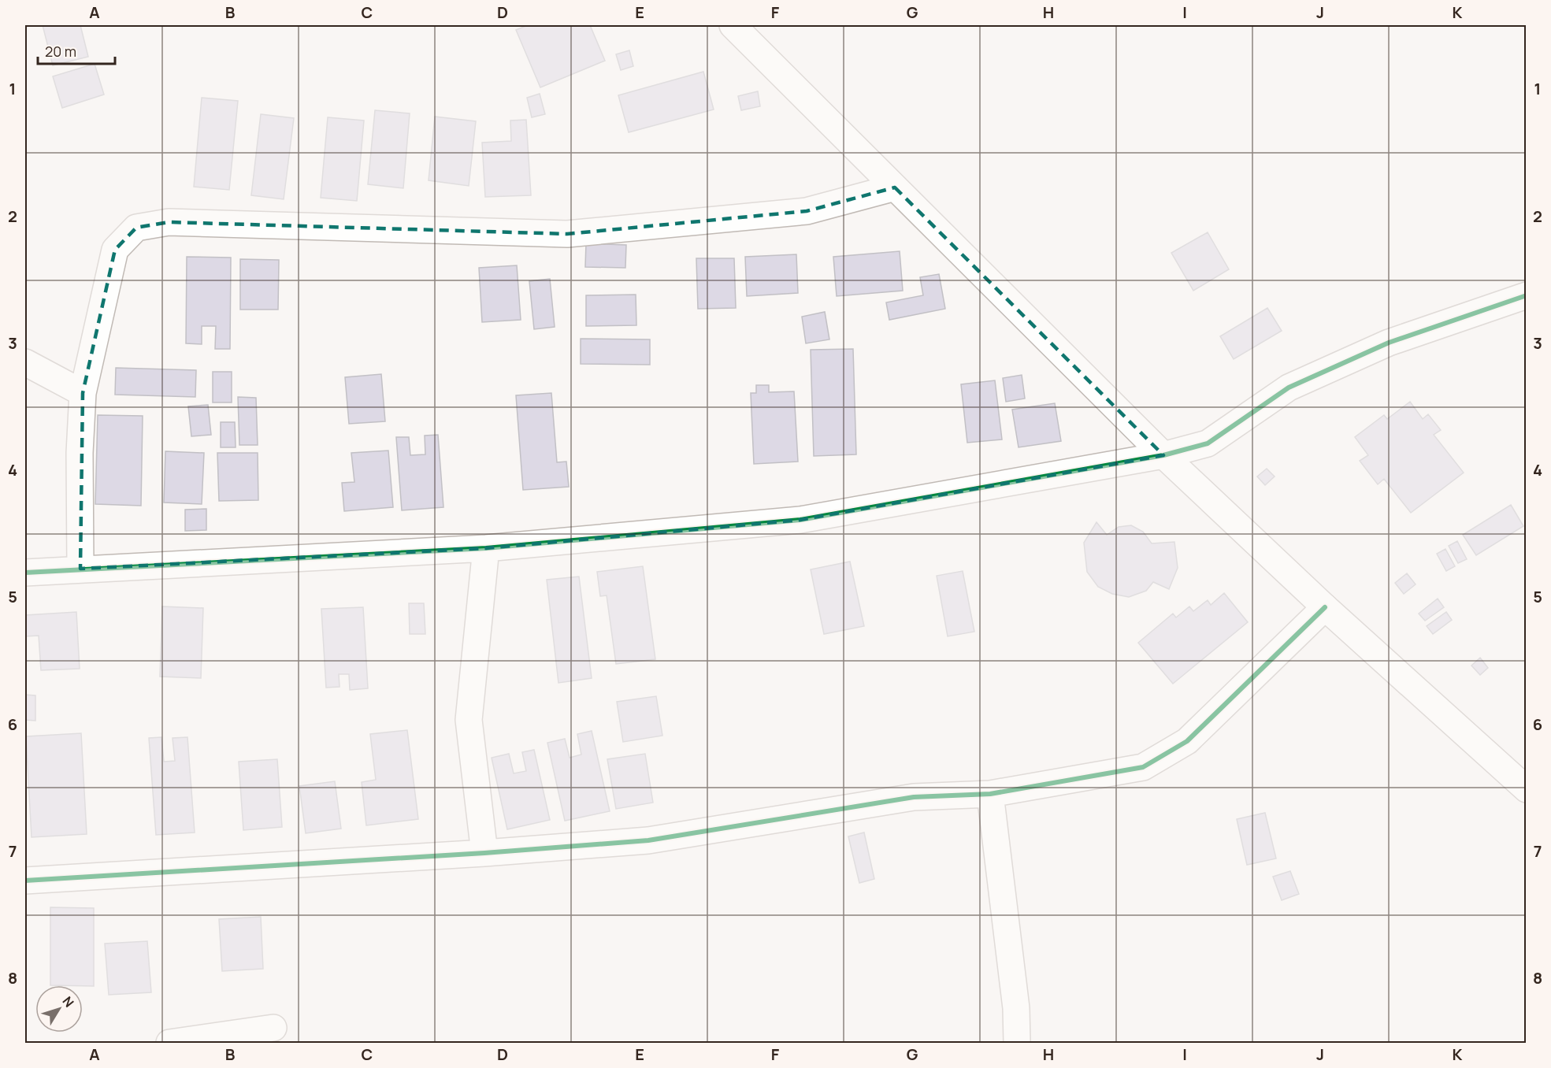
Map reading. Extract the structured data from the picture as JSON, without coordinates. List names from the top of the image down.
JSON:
{
  "scale_bar": "20 m",
  "north": "top right",
  "grid": {
    "columns": [
      "A",
      "B",
      "C",
      "D",
      "E",
      "F",
      "G",
      "H",
      "I",
      "J",
      "K"
    ],
    "rows": [
      "1",
      "2",
      "3",
      "4",
      "5",
      "6",
      "7",
      "8"
    ]
  }
}
